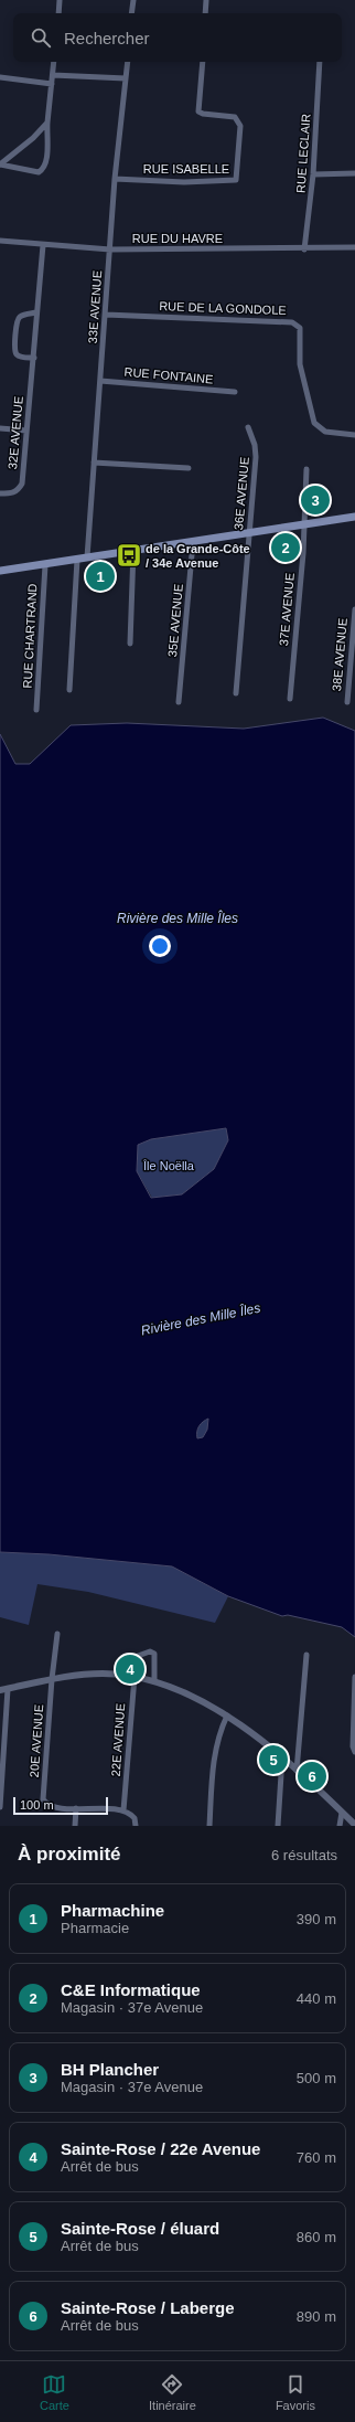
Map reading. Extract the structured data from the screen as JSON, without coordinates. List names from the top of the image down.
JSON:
{
  "streets": {
    "street": [
      "RUE LECLAIR",
      "RUE ISABELLE",
      "RUE DU HAVRE",
      "33E AVENUE",
      "RUE DE LA GONDOLE",
      "RUE FONTAINE",
      "32E AVENUE",
      "36E AVENUE",
      "37E AVENUE",
      "35E AVENUE",
      "RUE CHARTRAND",
      "38E AVENUE",
      "22E AVENUE",
      "20E AVENUE"
    ]
  },
  "crossings": [
    ["RUE LECLAIR", "RUE DU HAVRE"],
    ["RUE ISABELLE", "33E AVENUE"],
    ["RUE DU HAVRE", "33E AVENUE"],
    ["RUE DU HAVRE", "32E AVENUE"],
    ["33E AVENUE", "RUE DE LA GONDOLE"],
    ["33E AVENUE", "RUE FONTAINE"],
    ["22E AVENUE", "20E AVENUE"]
  ],
  "water": ["Rivière des Mille Îles"],
  "parks": ["Île Noëlla"],
  "places": {
    "bus stop": ["de la Grande-Côte / 34e Avenue"]
  },
  "scale_bar": "100 m",
  "page": {
    "search": "Rechercher",
    "pins": [
      "3",
      "2",
      "1",
      "4",
      "5",
      "6"
    ],
    "scale": "100 m",
    "heading": ["À proximité", "6 résultats"],
    "list": [
      {
        "mark": "1",
        "name": "Pharmachine",
        "note": "Pharmacie",
        "value": "390 m"
      },
      {
        "mark": "2",
        "name": "C&E Informatique",
        "note": "Magasin · 37e Avenue",
        "value": "440 m"
      },
      {
        "mark": "3",
        "name": "BH Plancher",
        "note": "Magasin · 37e Avenue",
        "value": "500 m"
      },
      {
        "mark": "4",
        "name": "Sainte-Rose / 22e Avenue",
        "note": "Arrêt de bus",
        "value": "760 m"
      },
      {
        "mark": "5",
        "name": "Sainte-Rose / éluard",
        "note": "Arrêt de bus",
        "value": "860 m"
      },
      {
        "mark": "6",
        "name": "Sainte-Rose / Laberge",
        "note": "Arrêt de bus",
        "value": "890 m"
      }
    ],
    "nav": ["Carte", "Itinéraire", "Favoris"]
  }
}
